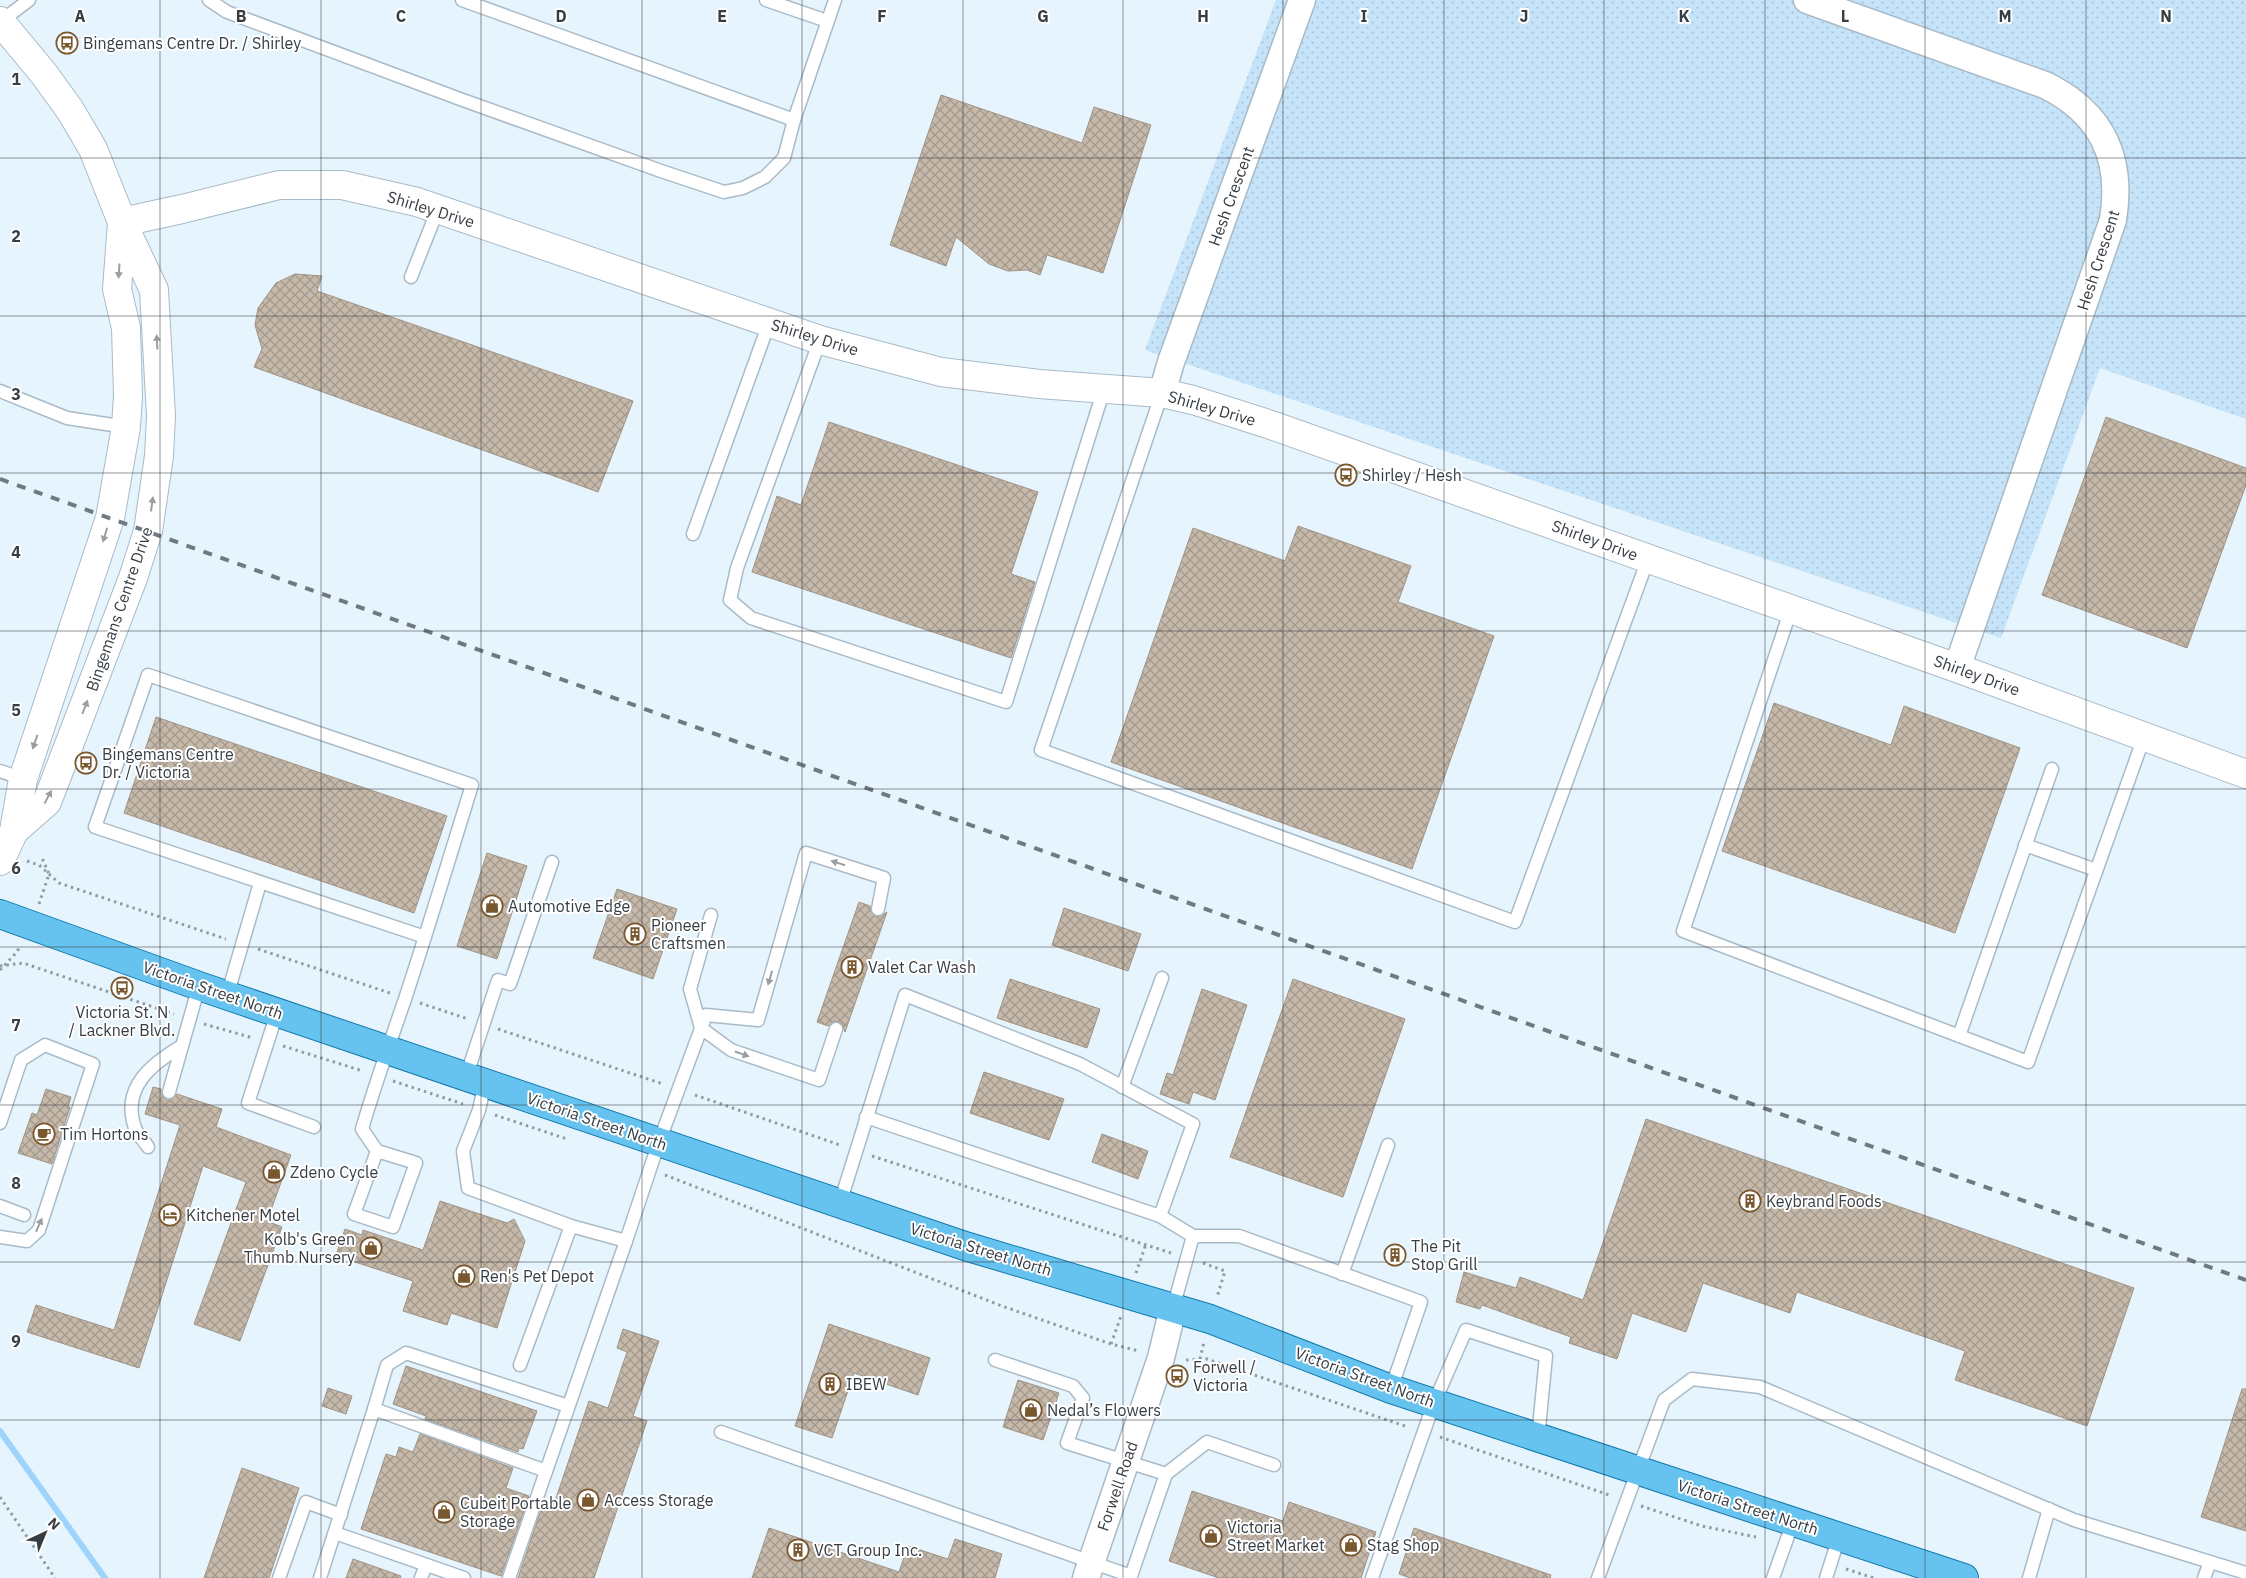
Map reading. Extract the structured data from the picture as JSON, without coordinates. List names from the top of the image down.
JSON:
{
  "streets": {
    "main road": ["Victoria Street North"],
    "street": [
      "Hesh Crescent",
      "Shirley Drive",
      "Bingemans Centre Drive",
      "Forwell Road"
    ]
  },
  "crossings": [
    ["Hesh Crescent", "Shirley Drive"],
    ["Shirley Drive", "Bingemans Centre Drive"],
    ["Victoria Street North", "Forwell Road"]
  ],
  "places": {
    "bus stop": [
      "Bingemans Centre Dr. / Shirley",
      "Shirley / Hesh",
      "Bingemans Centre Dr. / Victoria",
      "Victoria St. N / Lackner Blvd.",
      "Forwell / Victoria"
    ],
    "shop": [
      "Automotive Edge",
      "Zdeno Cycle",
      "Kolb's Green Thumb Nursery",
      "Ren's Pet Depot",
      "Nedal’s Flowers",
      "Access Storage",
      "Cubeit Portable Storage",
      "Victoria Street Market",
      "Stag Shop"
    ],
    "building": [
      "Pioneer Craftsmen",
      "Valet Car Wash",
      "Keybrand Foods",
      "The Pit Stop Grill",
      "IBEW",
      "VCT Group Inc."
    ],
    "cafe": ["Tim Hortons"],
    "hotel": ["Kitchener Motel"]
  },
  "north": "top right",
  "grid": {
    "columns": [
      "A",
      "B",
      "C",
      "D",
      "E",
      "F",
      "G",
      "H",
      "I",
      "J",
      "K",
      "L",
      "M",
      "N"
    ],
    "rows": [
      "1",
      "2",
      "3",
      "4",
      "5",
      "6",
      "7",
      "8",
      "9"
    ]
  }
}
